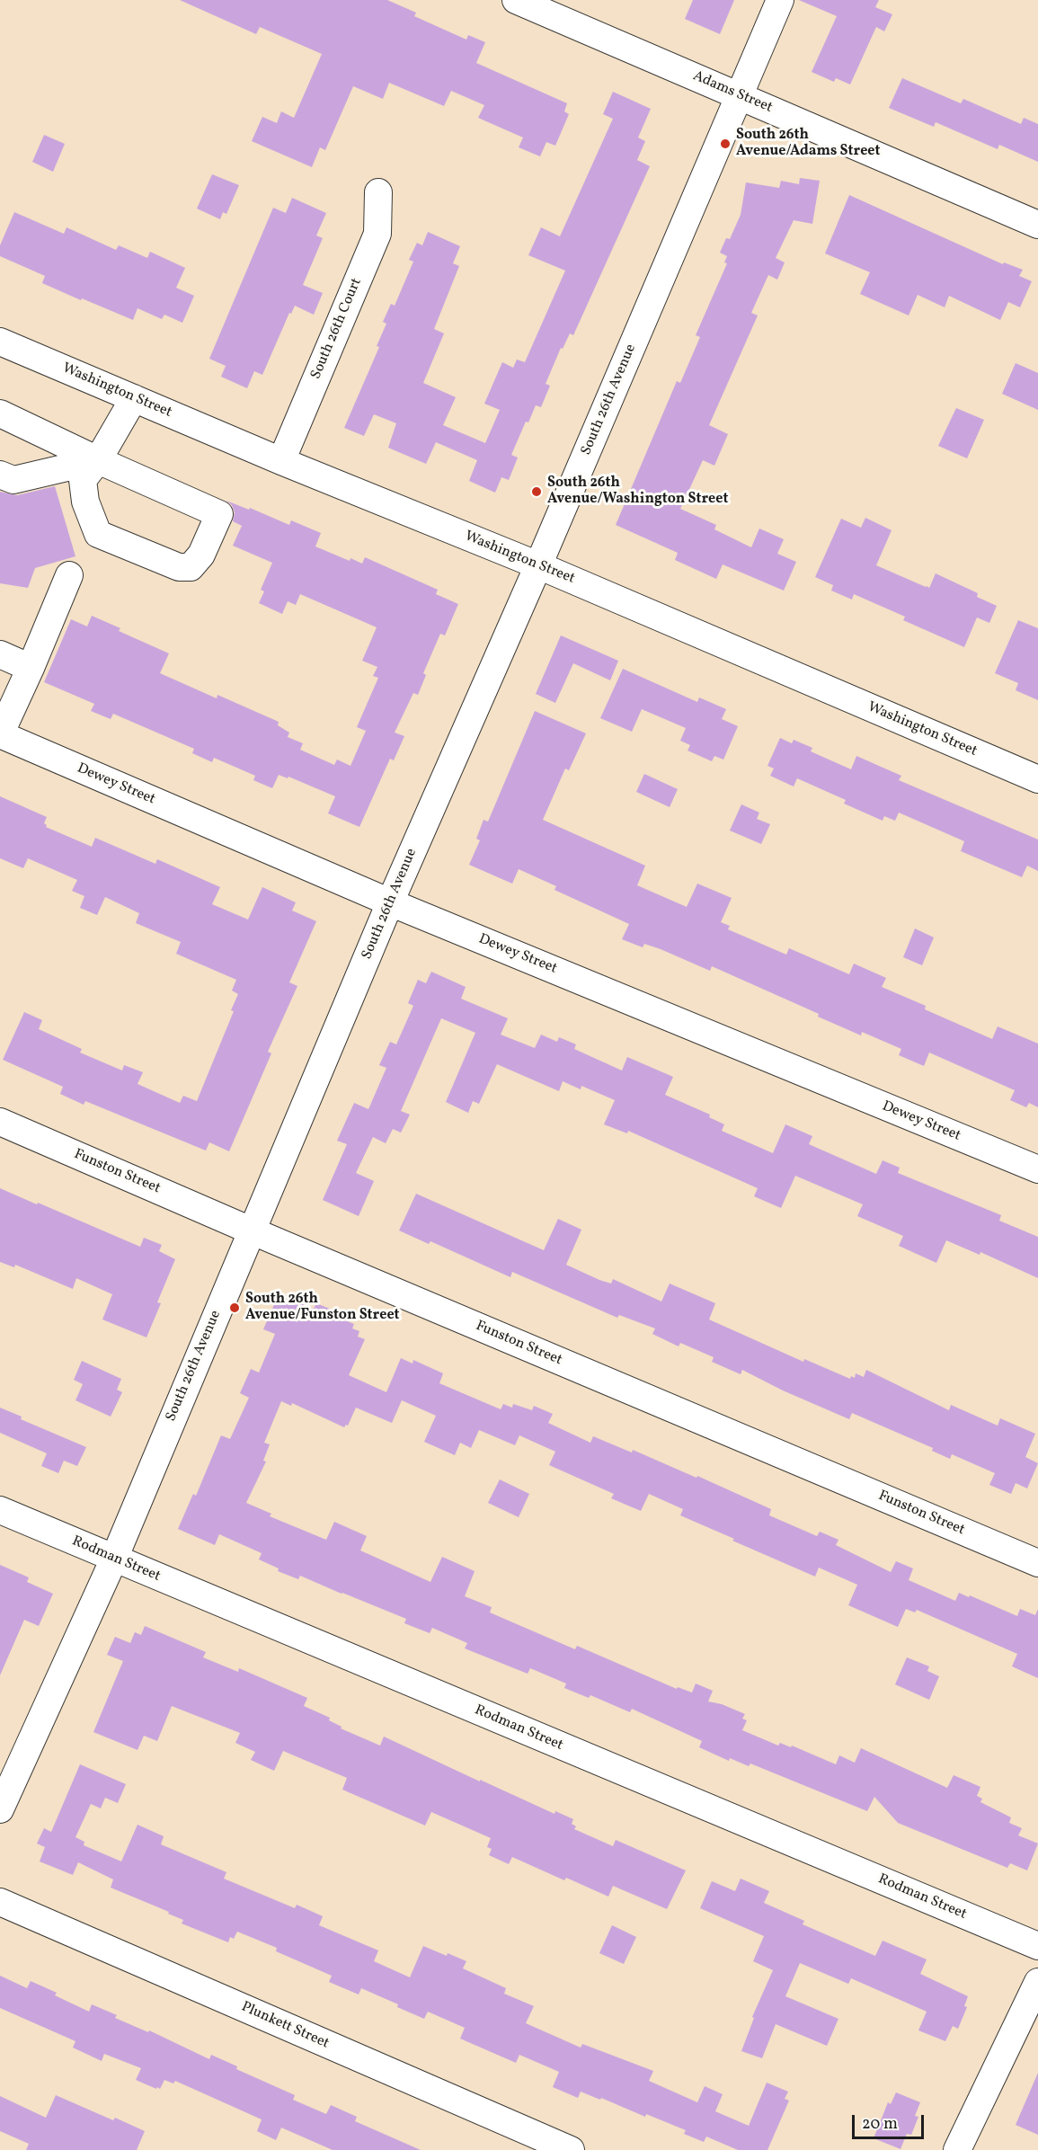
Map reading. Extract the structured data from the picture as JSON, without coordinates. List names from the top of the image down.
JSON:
{
  "streets": {
    "street": [
      "Adams Street",
      "South 26th Court",
      "Washington Street",
      "South 26th Avenue",
      "Dewey Street",
      "Funston Street",
      "Rodman Street",
      "Plunkett Street"
    ]
  },
  "crossings": [
    ["Adams Street", "South 26th Avenue"],
    ["South 26th Court", "Washington Street"],
    ["Washington Street", "South 26th Avenue"],
    ["South 26th Avenue", "Dewey Street"],
    ["South 26th Avenue", "Funston Street"],
    ["South 26th Avenue", "Rodman Street"]
  ],
  "places": ["South 26th Avenue/Adams Street", "South 26th Avenue/Washington Street", "South 26th Avenue/Funston Street"],
  "scale_bar": "20 m"
}
